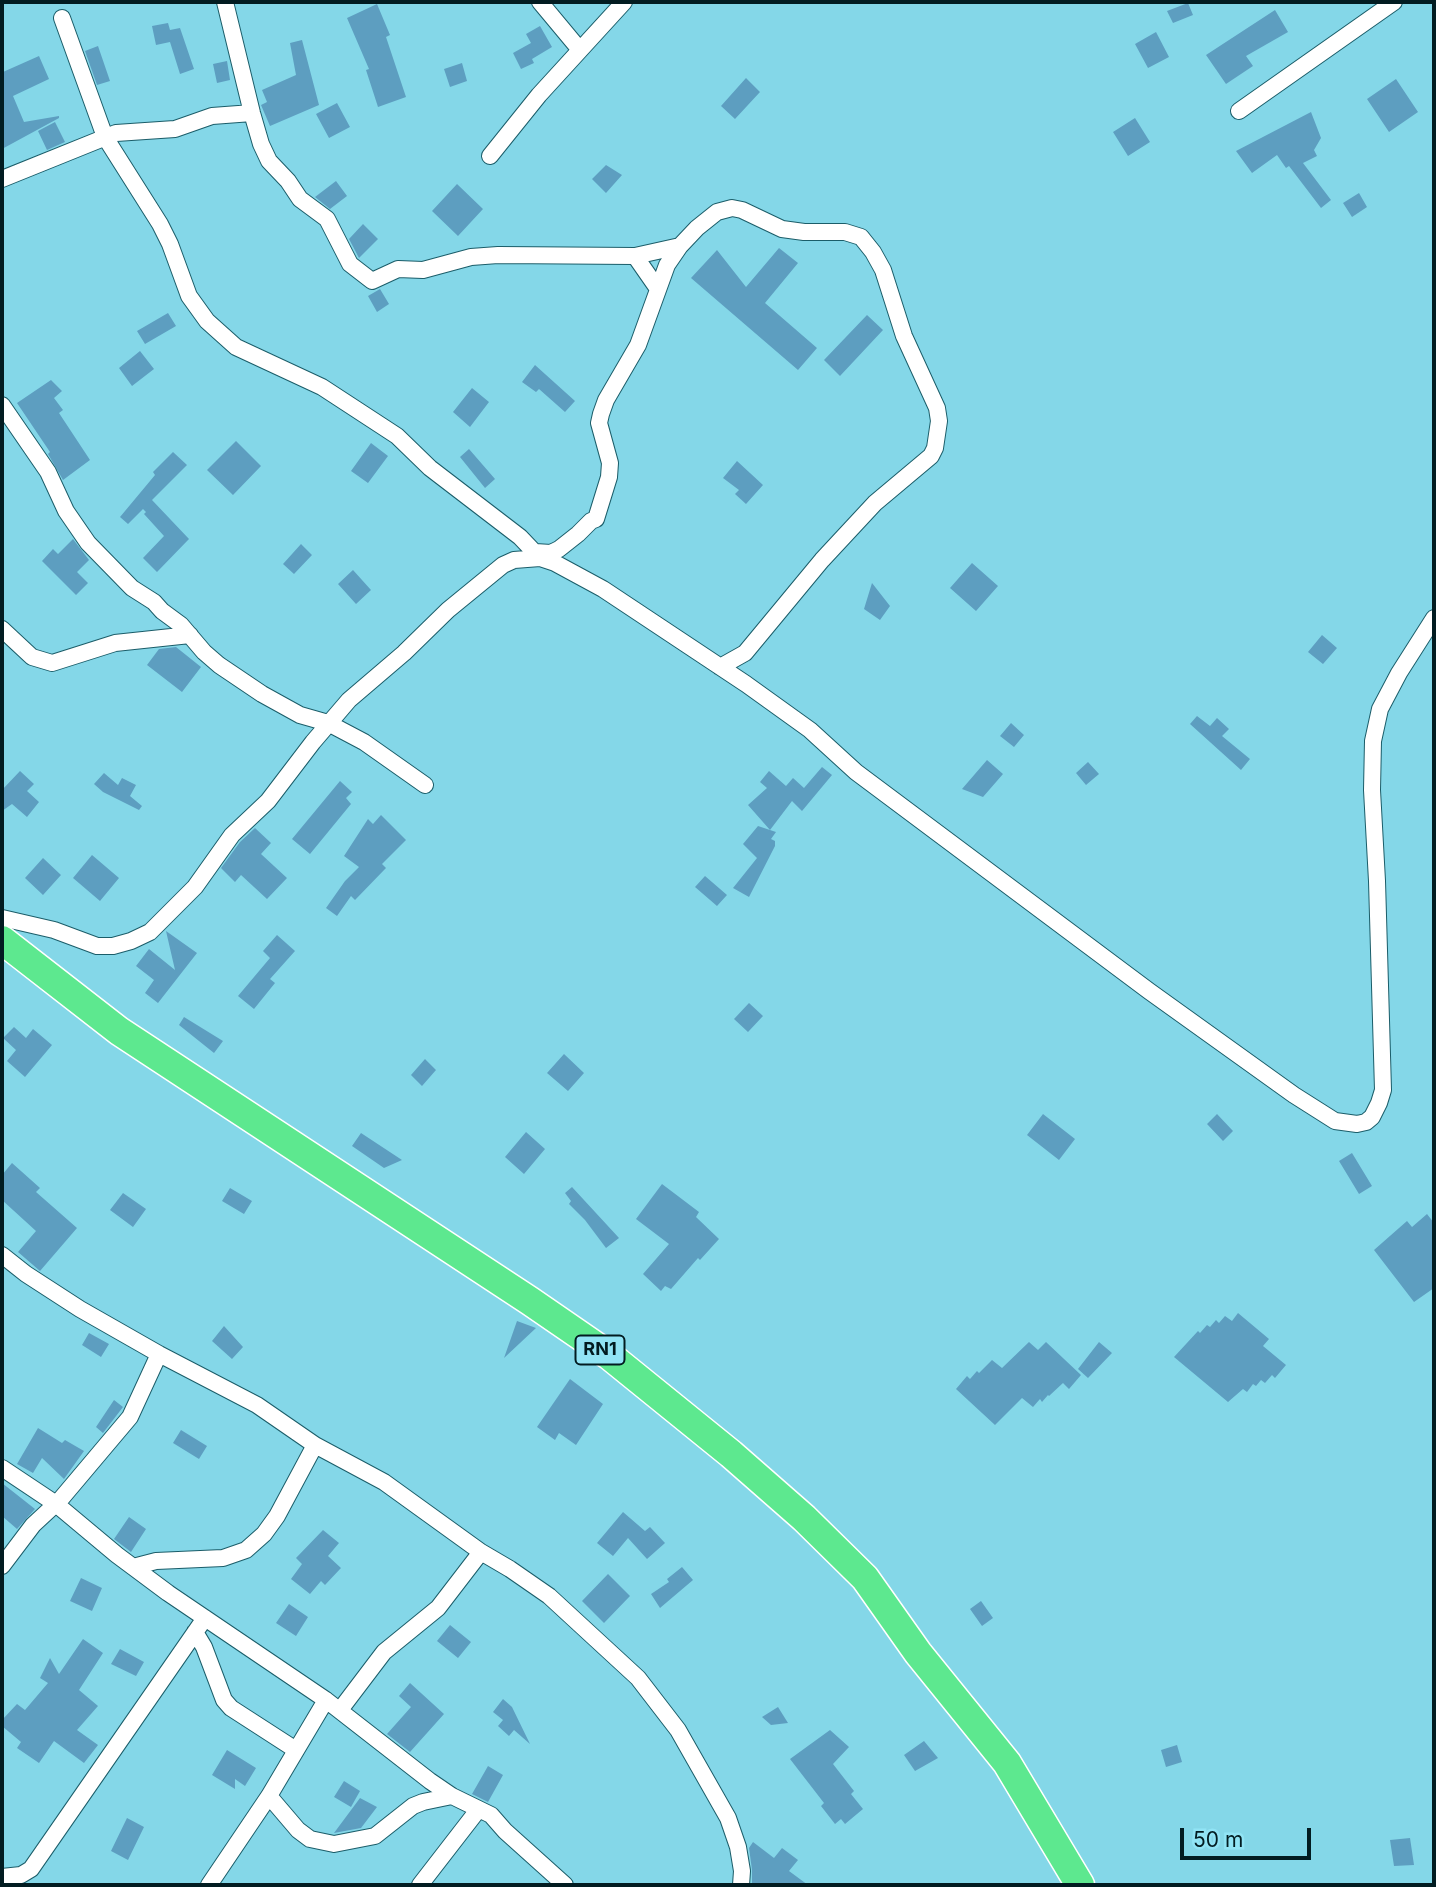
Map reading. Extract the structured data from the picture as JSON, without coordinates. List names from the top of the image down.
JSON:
{
  "streets": {
    "highway": ["RN1"]
  },
  "scale_bar": "50 m"
}
